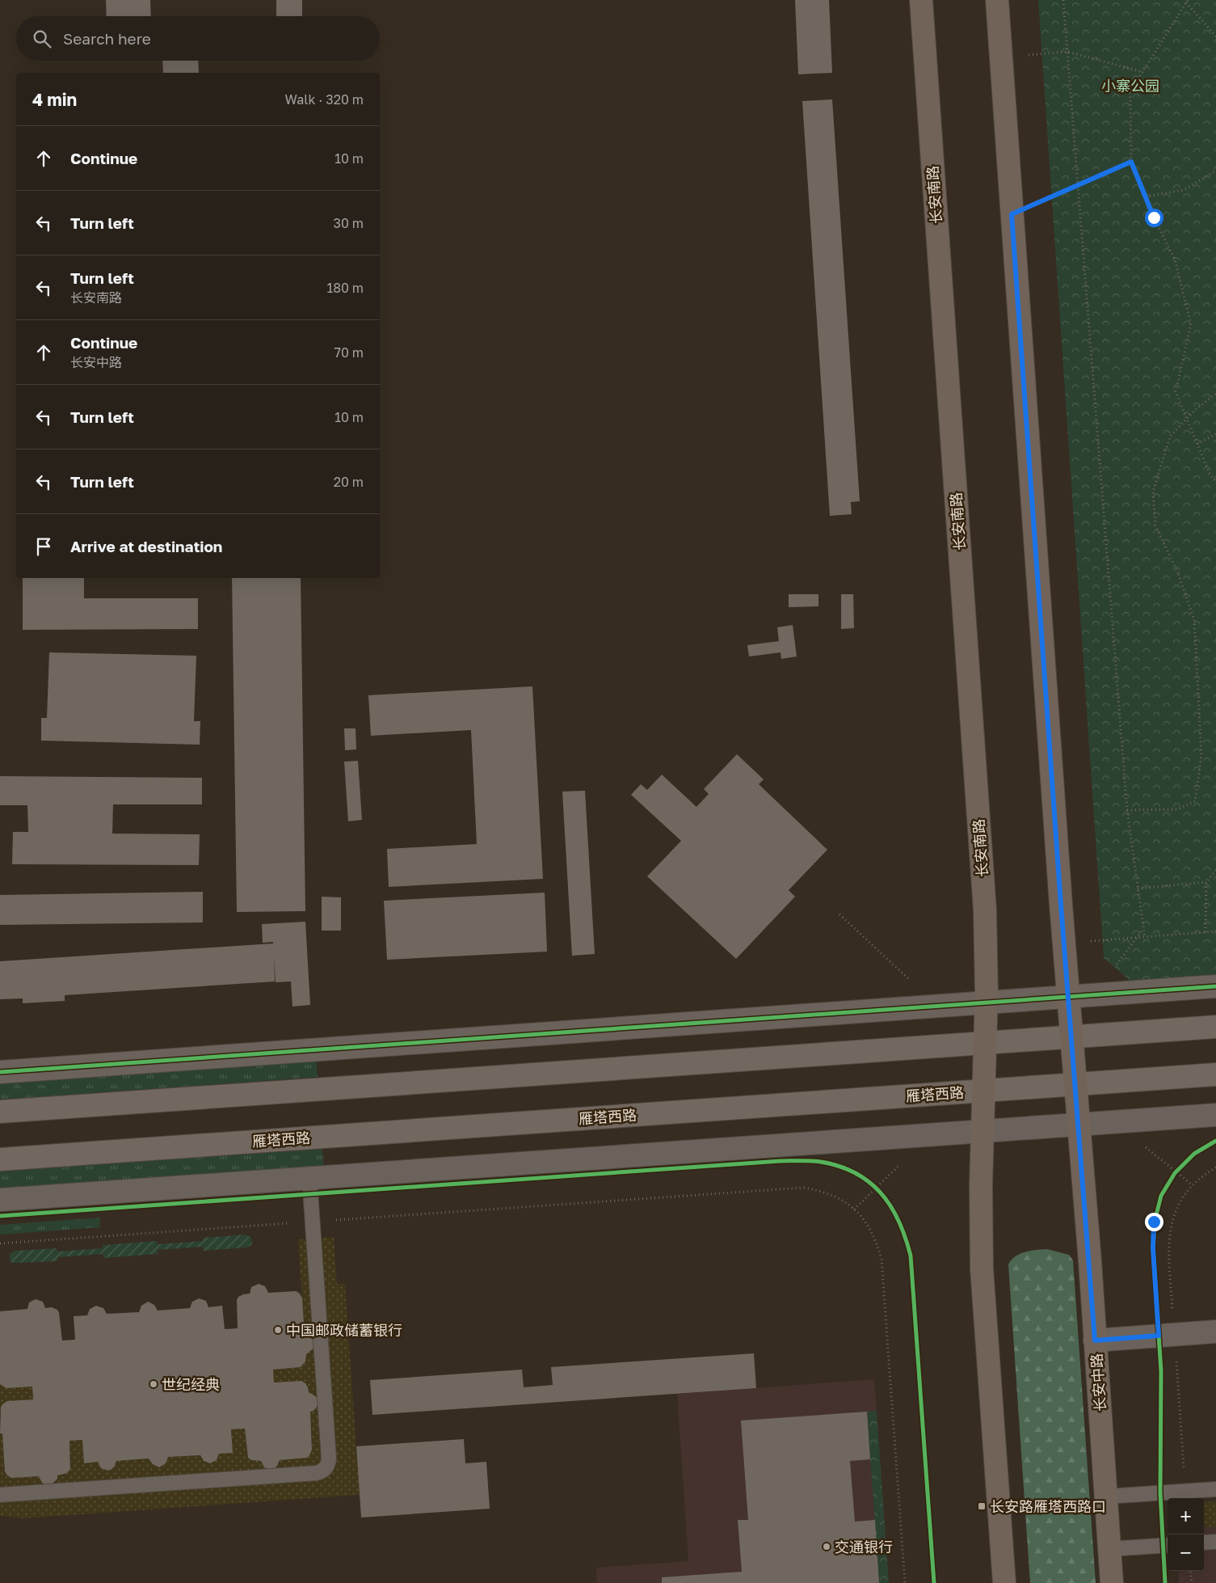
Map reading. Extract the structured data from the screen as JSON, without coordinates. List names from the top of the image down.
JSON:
{
  "streets": {
    "main road": ["长安南路", "雁塔西路", "长安中路"]
  },
  "crossings": [
    ["雁塔西路", "长安中路"]
  ],
  "parks": ["小寨公园"],
  "places": {
    "other": ["中国邮政储蓄银行", "世纪经典", "交通银行"],
    "transit": ["长安路雁塔西路口"]
  },
  "page": {
    "search": "Search here",
    "heading": ["4 min", "Walk · 320 m"],
    "list": [
      ["Continue", "10 m"],
      ["Turn left", "30 m"],
      ["Turn left", "长安南路", "180 m"],
      ["Continue", "长安中路", "70 m"],
      ["Turn left", "10 m"],
      ["Turn left", "20 m"],
      "Arrive at destination"
    ],
    "map_buttons": ["+", "−"]
  }
}
